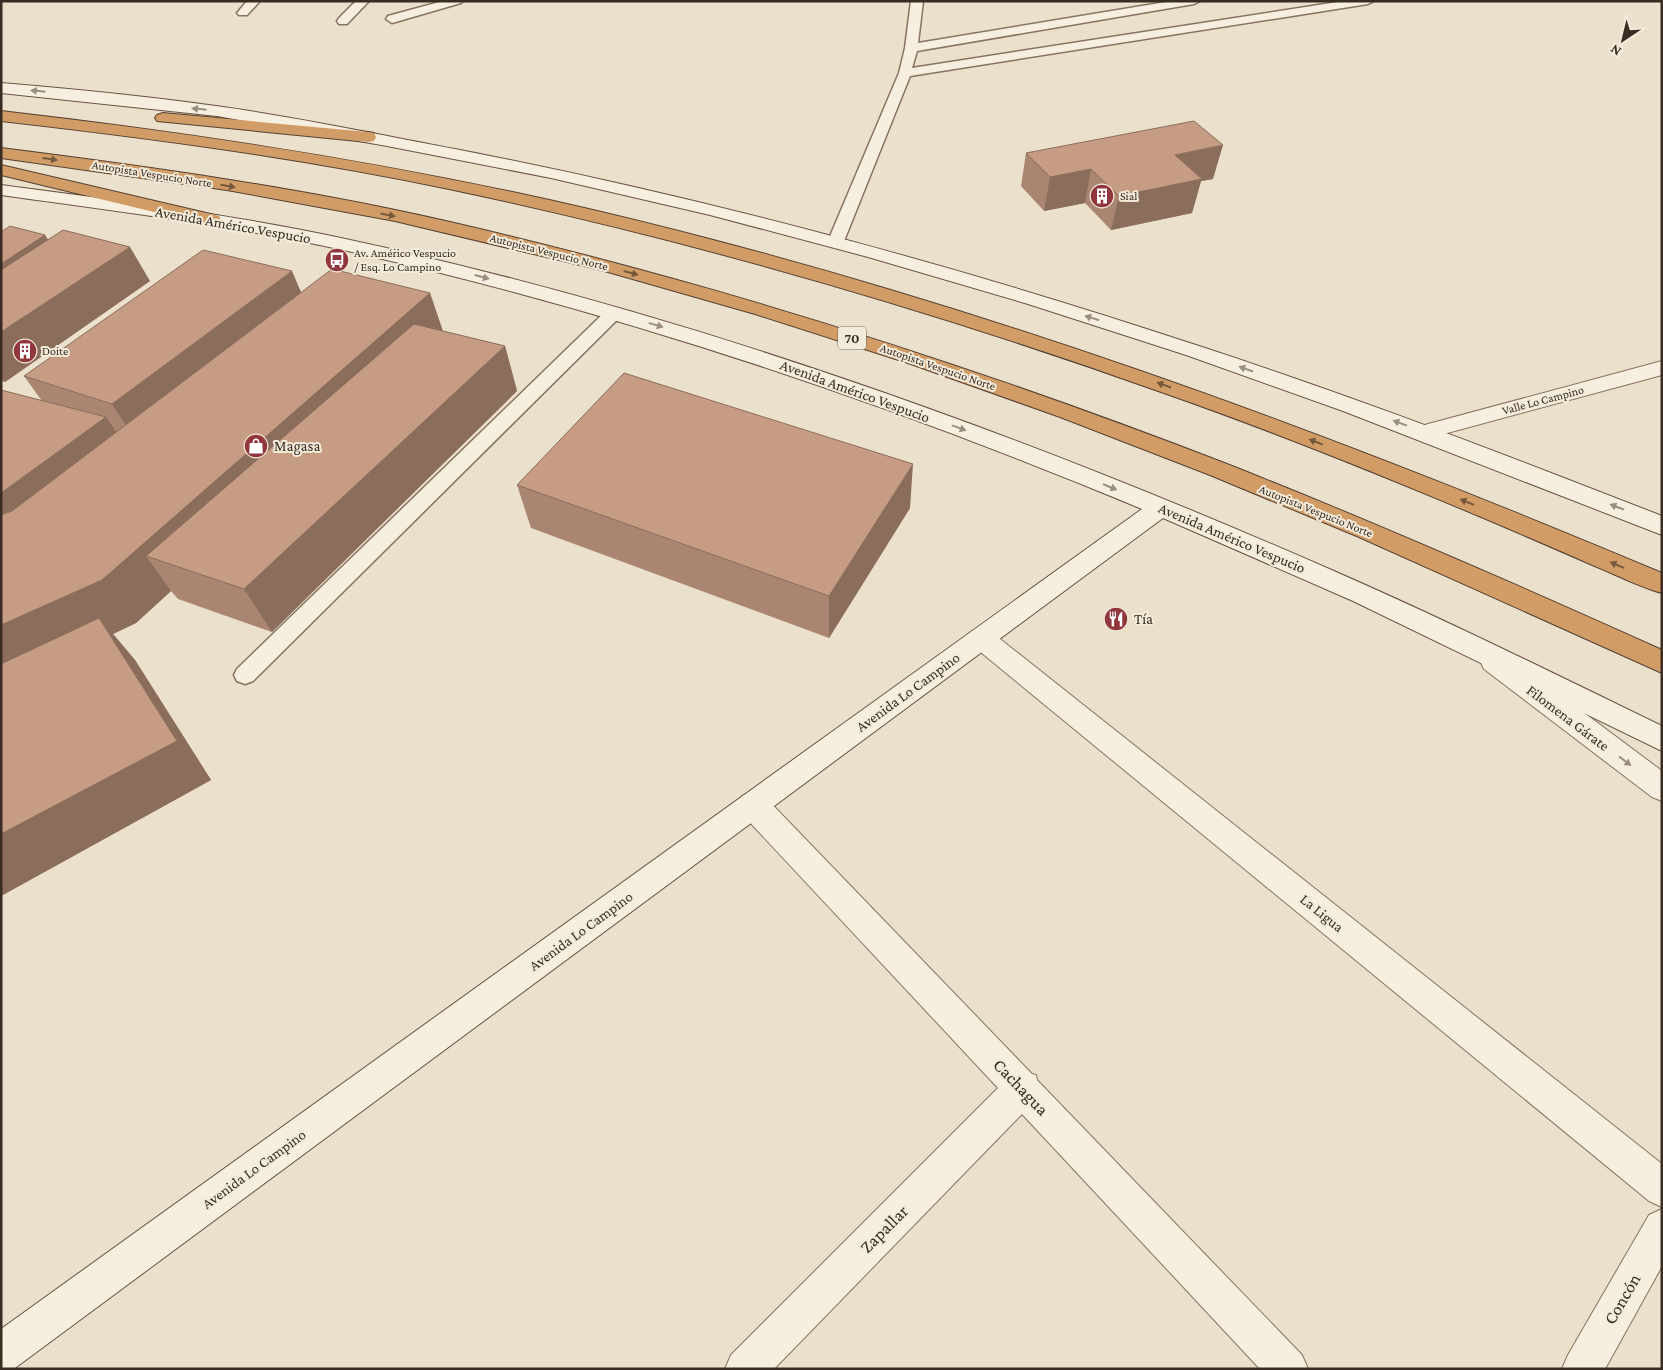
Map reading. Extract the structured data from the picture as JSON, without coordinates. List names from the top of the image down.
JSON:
{
  "streets": {
    "highway": ["Autopista Vespucio Norte", "70"],
    "main road": [
      "Avenida Américo Vespucio",
      "Valle Lo Campino",
      "Avenida Lo Campino",
      "Filomena Gárate",
      "La Ligua",
      "Cachagua",
      "Zapallar",
      "Concón"
    ]
  },
  "crossings": [
    ["Avenida Américo Vespucio", "Avenida Lo Campino"],
    ["Avenida Américo Vespucio", "Filomena Gárate"],
    ["Avenida Lo Campino", "La Ligua"],
    ["Avenida Lo Campino", "Cachagua"],
    ["Cachagua", "Zapallar"]
  ],
  "places": {
    "building": ["Sial", "Doite"],
    "bus stop": ["Av. Américo Vespucio / Esq. Lo Campino"],
    "shop": ["Magasa"],
    "restaurant": ["Tía"]
  },
  "north": "bottom left"
}
